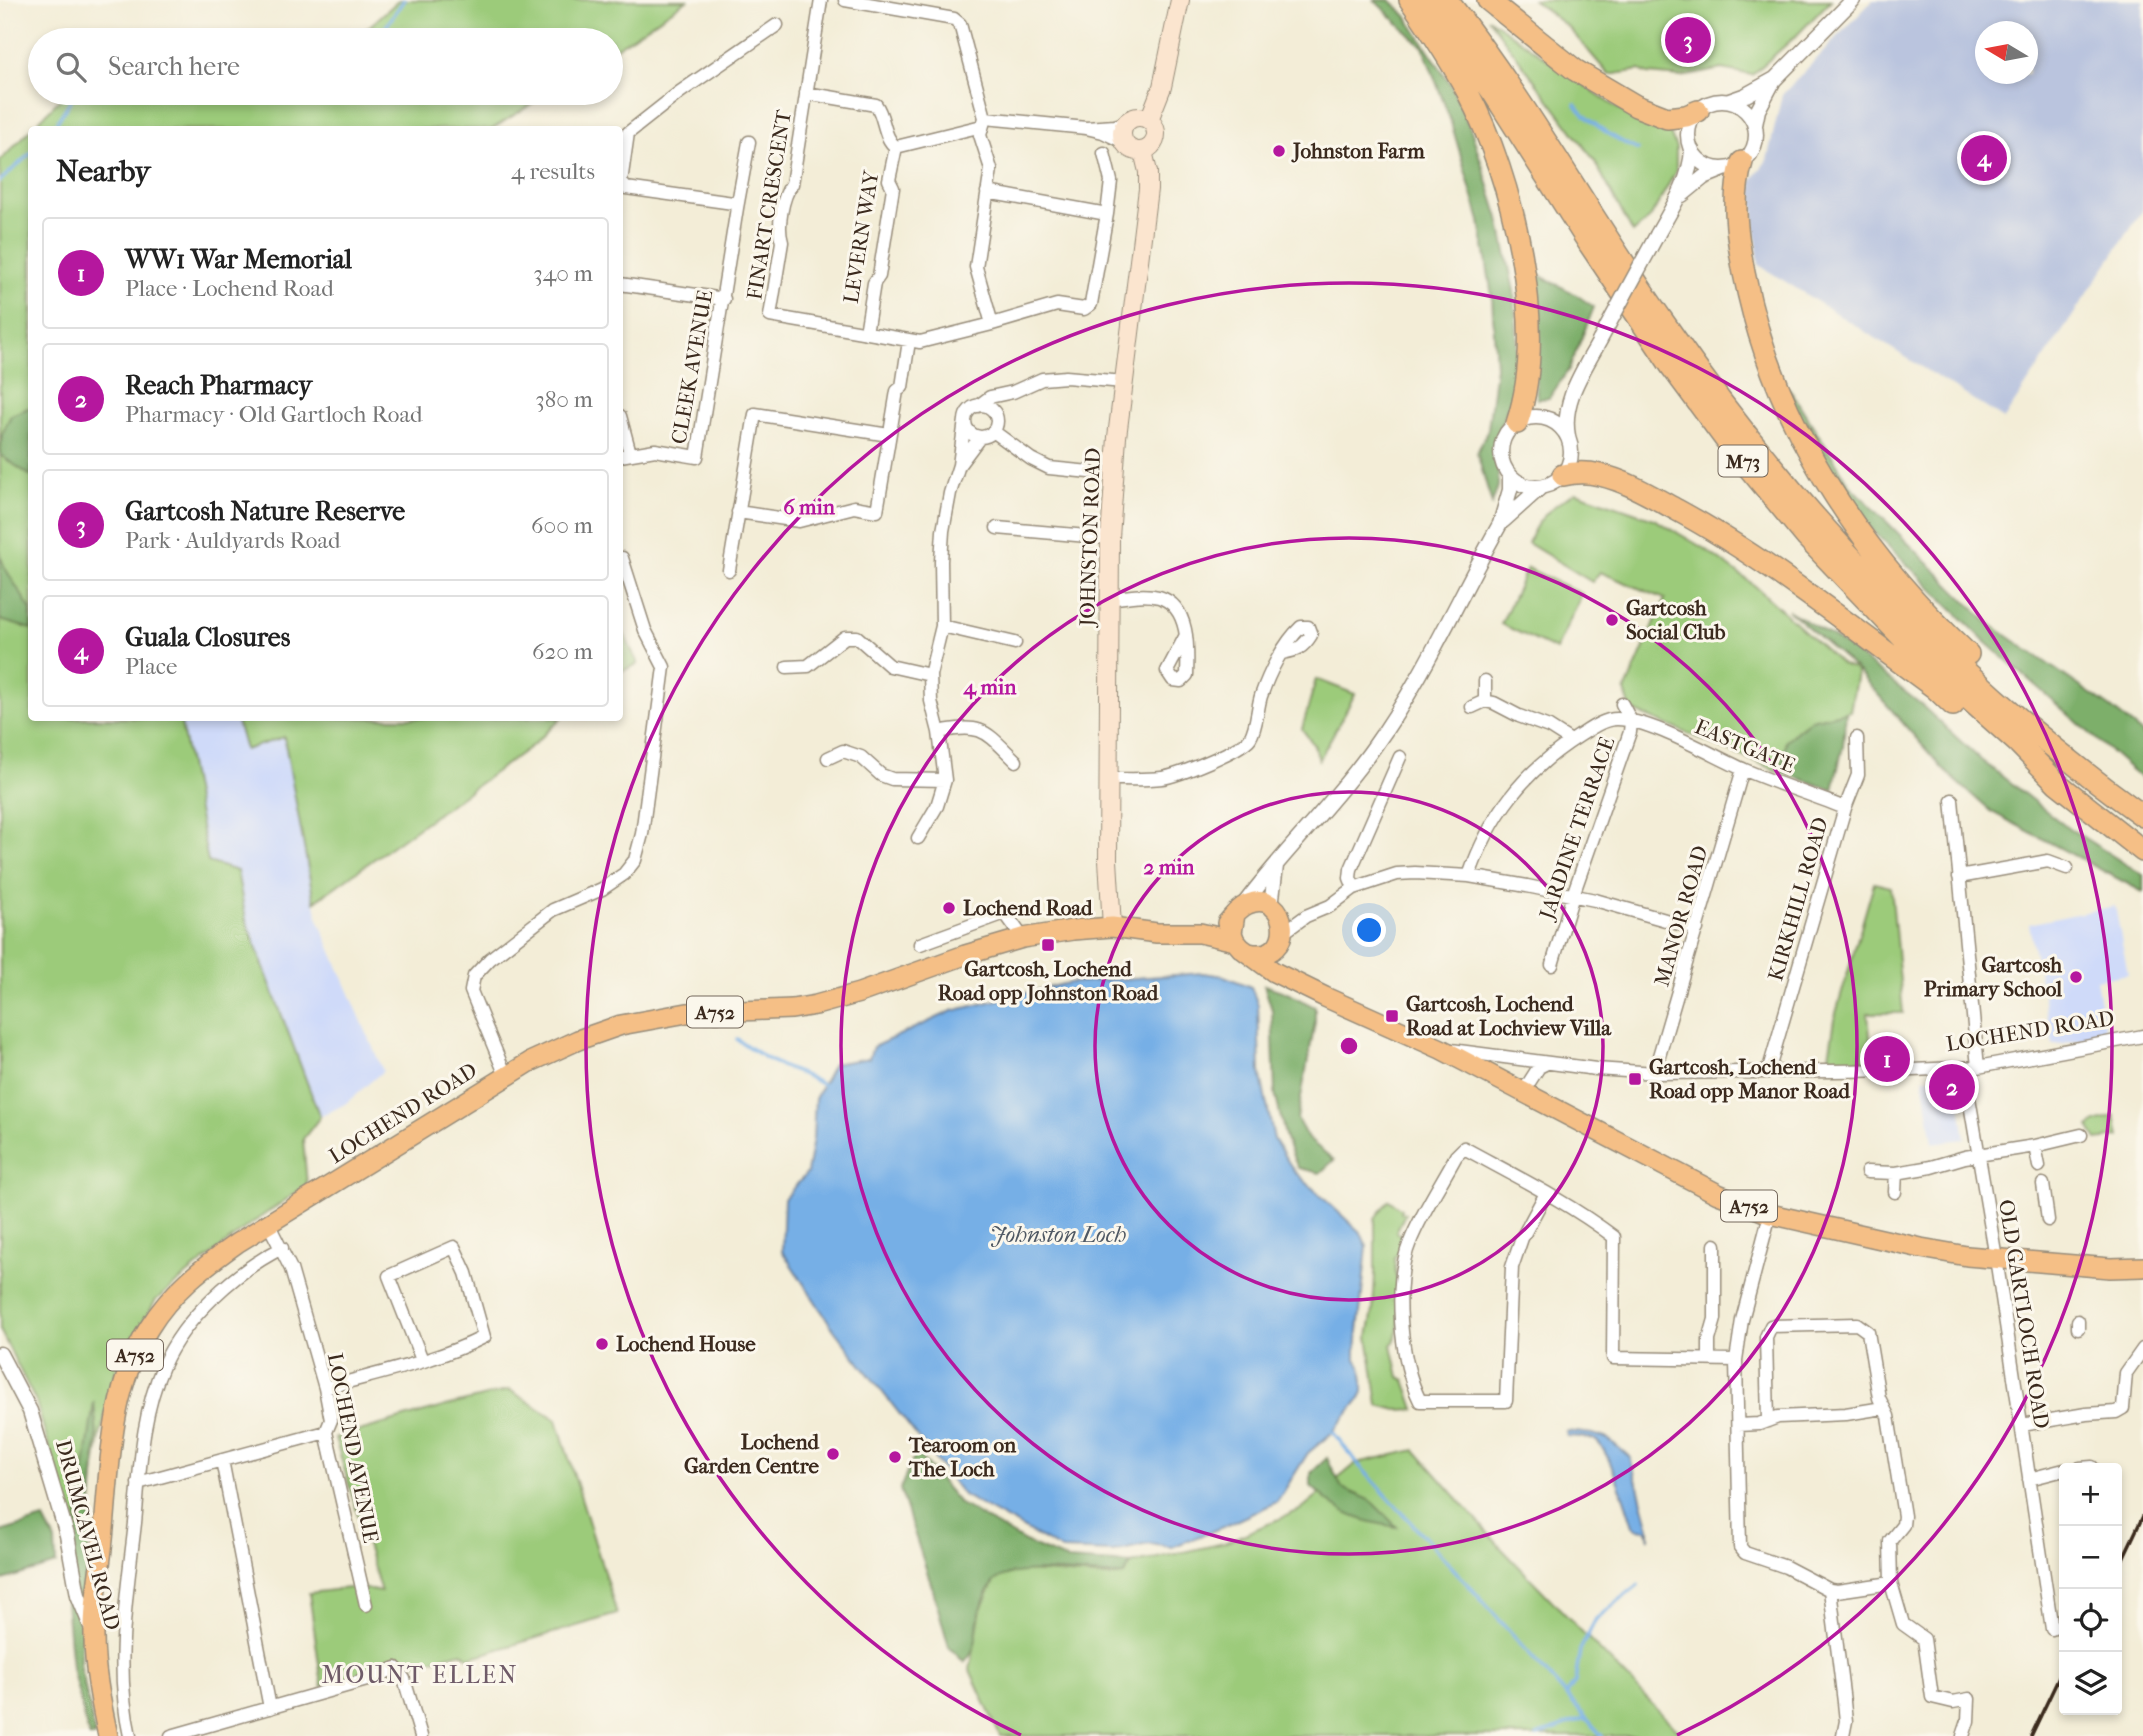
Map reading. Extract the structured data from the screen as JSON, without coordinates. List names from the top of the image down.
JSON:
{
  "streets": {
    "highway": ["M73"],
    "main road": [
      "JOHNSTON ROAD",
      "A752",
      "LOCHEND ROAD",
      "DRUMCAVEL ROAD"
    ],
    "street": [
      "FINART CRESCENT",
      "LEVERN WAY",
      "CLEEK AVENUE",
      "EASTGATE",
      "JARDINE TERRACE",
      "KIRKHILL ROAD",
      "MANOR ROAD",
      "OLD GARTLOCH ROAD",
      "LOCHEND AVENUE"
    ]
  },
  "crossings": [
    ["FINART CRESCENT", "LEVERN WAY"],
    ["JOHNSTON ROAD", "LOCHEND ROAD"],
    ["EASTGATE", "JARDINE TERRACE"],
    ["EASTGATE", "KIRKHILL ROAD"],
    ["EASTGATE", "MANOR ROAD"],
    ["KIRKHILL ROAD", "LOCHEND ROAD"],
    ["MANOR ROAD", "LOCHEND ROAD"],
    ["A752", "LOCHEND ROAD"],
    ["A752", "OLD GARTLOCH ROAD"],
    ["LOCHEND ROAD", "OLD GARTLOCH ROAD"],
    ["LOCHEND ROAD", "LOCHEND AVENUE"],
    ["LOCHEND ROAD", "DRUMCAVEL ROAD"]
  ],
  "districts": ["MOUNT ELLEN"],
  "water": ["Johnston Loch"],
  "places": {
    "other": [
      "Johnston Farm",
      "Gartcosh Social Club",
      "Lochend Road",
      "Gartcosh Primary School",
      "Lochend House",
      "Lochend Garden Centre",
      "Tearoom on The Loch"
    ],
    "transit": ["Gartcosh, Lochend Road opp Johnston Road", "Gartcosh, Lochend Road at Lochview Villa", "Gartcosh, Lochend Road opp Manor Road"]
  },
  "north": "left",
  "page": {
    "pins": [
      "3",
      "4",
      "1",
      "2"
    ],
    "search": "Search here",
    "heading": ["Nearby", "4 results"],
    "list": [
      {
        "mark": "1",
        "name": "WW1 War Memorial",
        "note": "Place · Lochend Road",
        "value": "340 m"
      },
      {
        "mark": "2",
        "name": "Reach Pharmacy",
        "note": "Pharmacy · Old Gartloch Road",
        "value": "380 m"
      },
      {
        "mark": "3",
        "name": "Gartcosh Nature Reserve",
        "note": "Park · Auldyards Road",
        "value": "600 m"
      },
      {
        "mark": "4",
        "name": "Guala Closures",
        "note": "Place",
        "value": "620 m"
      }
    ],
    "map_buttons": ["+", "−"]
  },
  "rings": ["6 min", "4 min", "2 min"]
}
